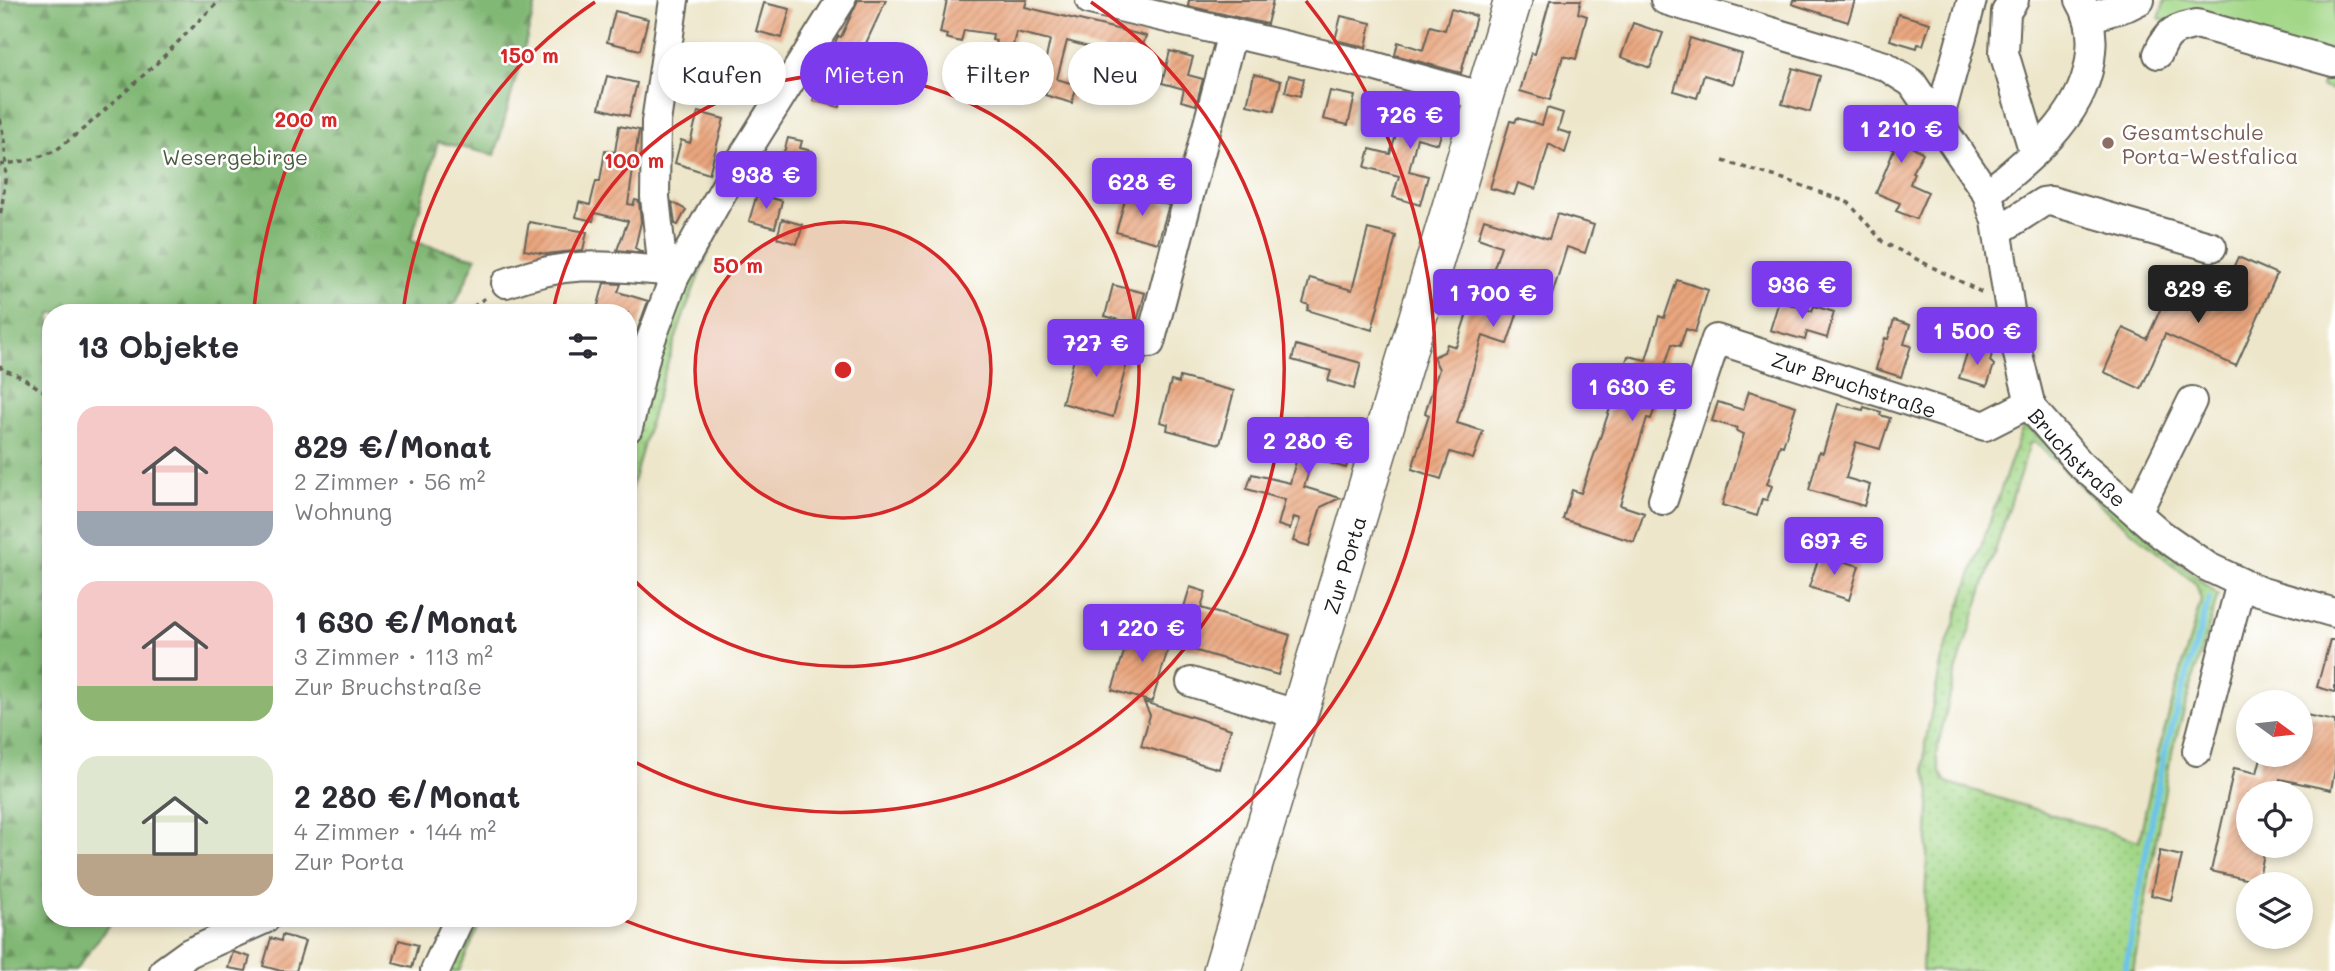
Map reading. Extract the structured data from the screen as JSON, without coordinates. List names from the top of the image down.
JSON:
{
  "streets": {
    "main road": ["Zur Porta"],
    "street": ["Zur Bruchstraße", "Bruchstraße"]
  },
  "crossings": [
    ["Zur Bruchstraße", "Bruchstraße"]
  ],
  "parks": ["Wesergebirge"],
  "places": ["Gesamtschule Porta-Westfalica"],
  "north": "right",
  "page": {
    "chip": [
      "Kaufen",
      "Mieten",
      "Filter",
      "Neu"
    ],
    "price": [
      "726 €",
      "1 210 €",
      "938 €",
      "628 €",
      "936 €",
      "829 €",
      "1 700 €",
      "1 500 €",
      "727 €",
      "1 630 €",
      "2 280 €",
      "697 €",
      "1 220 €"
    ],
    "heading": "13 Objekte",
    "list": [
      {
        "name": "829 €/Monat",
        "note": "2 Zimmer · 56 m² · Wohnung"
      },
      {
        "name": "1 630 €/Monat",
        "note": "3 Zimmer · 113 m² · Zur Bruchstraße"
      },
      {
        "name": "2 280 €/Monat",
        "note": "4 Zimmer · 144 m² · Zur Porta"
      }
    ]
  },
  "rings": [
    "150 m",
    "200 m",
    "100 m",
    "50 m"
  ]
}
